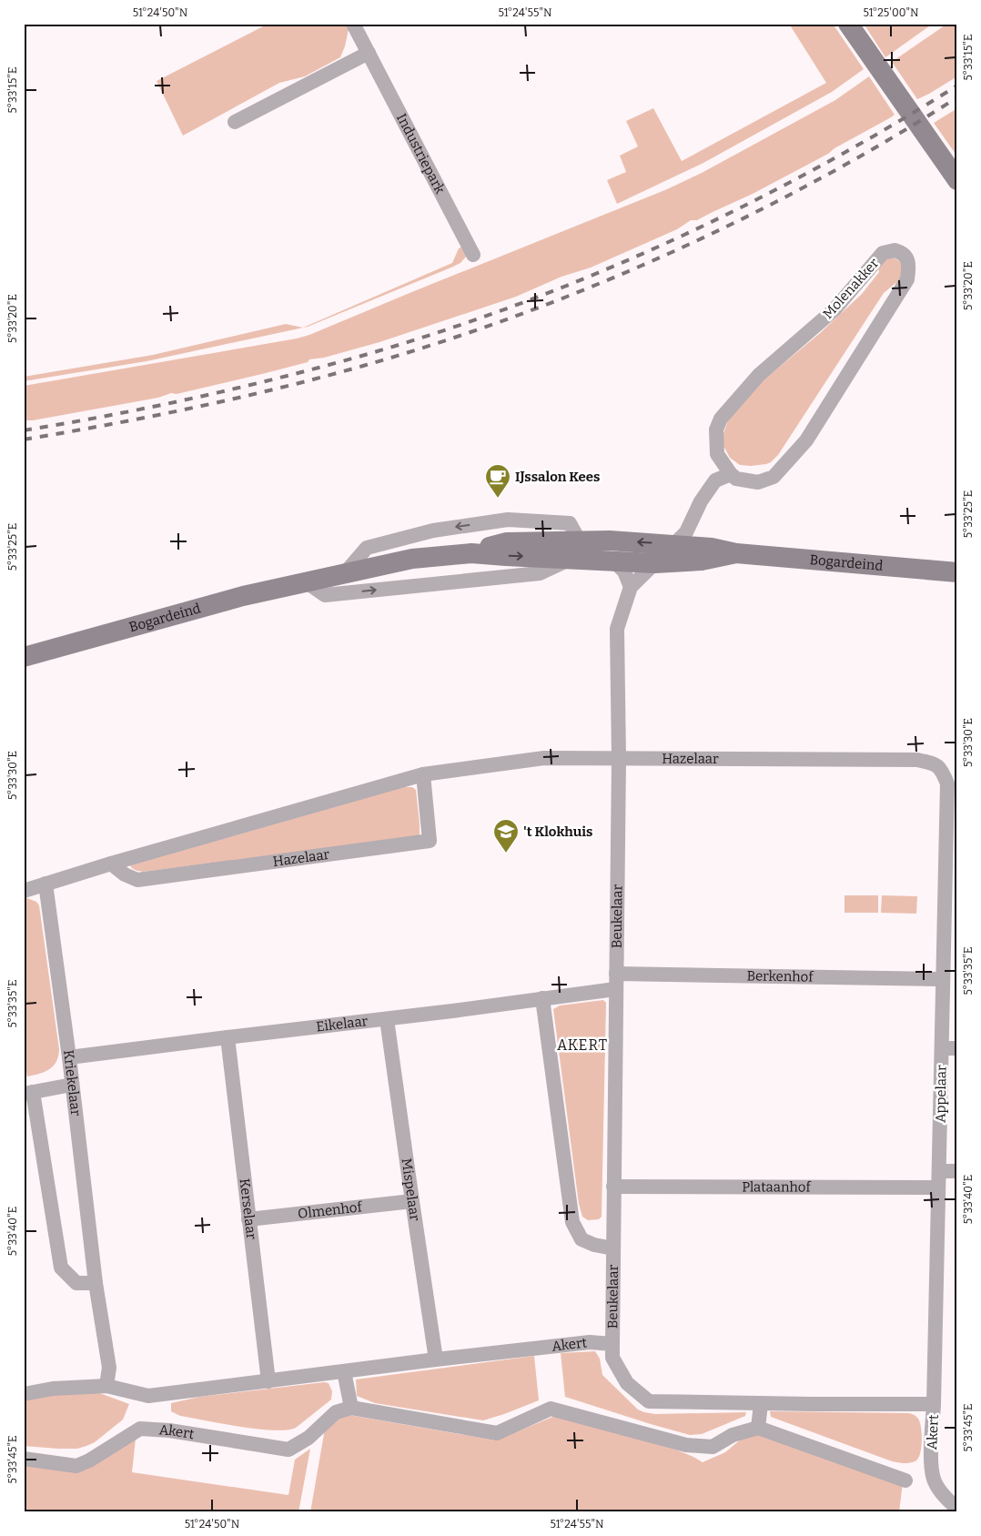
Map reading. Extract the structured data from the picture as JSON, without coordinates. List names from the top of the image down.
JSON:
{
  "streets": {
    "street": [
      "Industriepark",
      "Molenakker",
      "Bogardeind",
      "Hazelaar",
      "Beukelaar",
      "Berkenhof",
      "Eikelaar",
      "Kriekelaar",
      "Appelaar",
      "Plataanhof",
      "Mispelaar",
      "Kerselaar",
      "Olmenhof",
      "Akert"
    ]
  },
  "crossings": [
    ["Bogardeind", "Beukelaar"],
    ["Hazelaar", "Beukelaar"],
    ["Hazelaar", "Kriekelaar"],
    ["Hazelaar", "Appelaar"],
    ["Beukelaar", "Berkenhof"],
    ["Beukelaar", "Eikelaar"],
    ["Beukelaar", "Plataanhof"],
    ["Beukelaar", "Akert"],
    ["Berkenhof", "Appelaar"],
    ["Eikelaar", "Kriekelaar"],
    ["Eikelaar", "Mispelaar"],
    ["Eikelaar", "Kerselaar"],
    ["Kriekelaar", "Akert"],
    ["Appelaar", "Plataanhof"],
    ["Appelaar", "Akert"],
    ["Mispelaar", "Olmenhof"],
    ["Mispelaar", "Akert"],
    ["Kerselaar", "Olmenhof"],
    ["Kerselaar", "Akert"]
  ],
  "districts": ["AKERT"],
  "places": {
    "cafe": ["IJssalon Kees"],
    "school or university": ["'t Klokhuis"]
  },
  "coordinates": [
    "51°24'50\"N",
    "51°24'55\"N",
    "51°25'00\"N",
    "5°33'15\"E",
    "5°33'20\"E",
    "5°33'25\"E",
    "5°33'30\"E",
    "5°33'35\"E",
    "5°33'40\"E",
    "5°33'45\"E"
  ]
}
